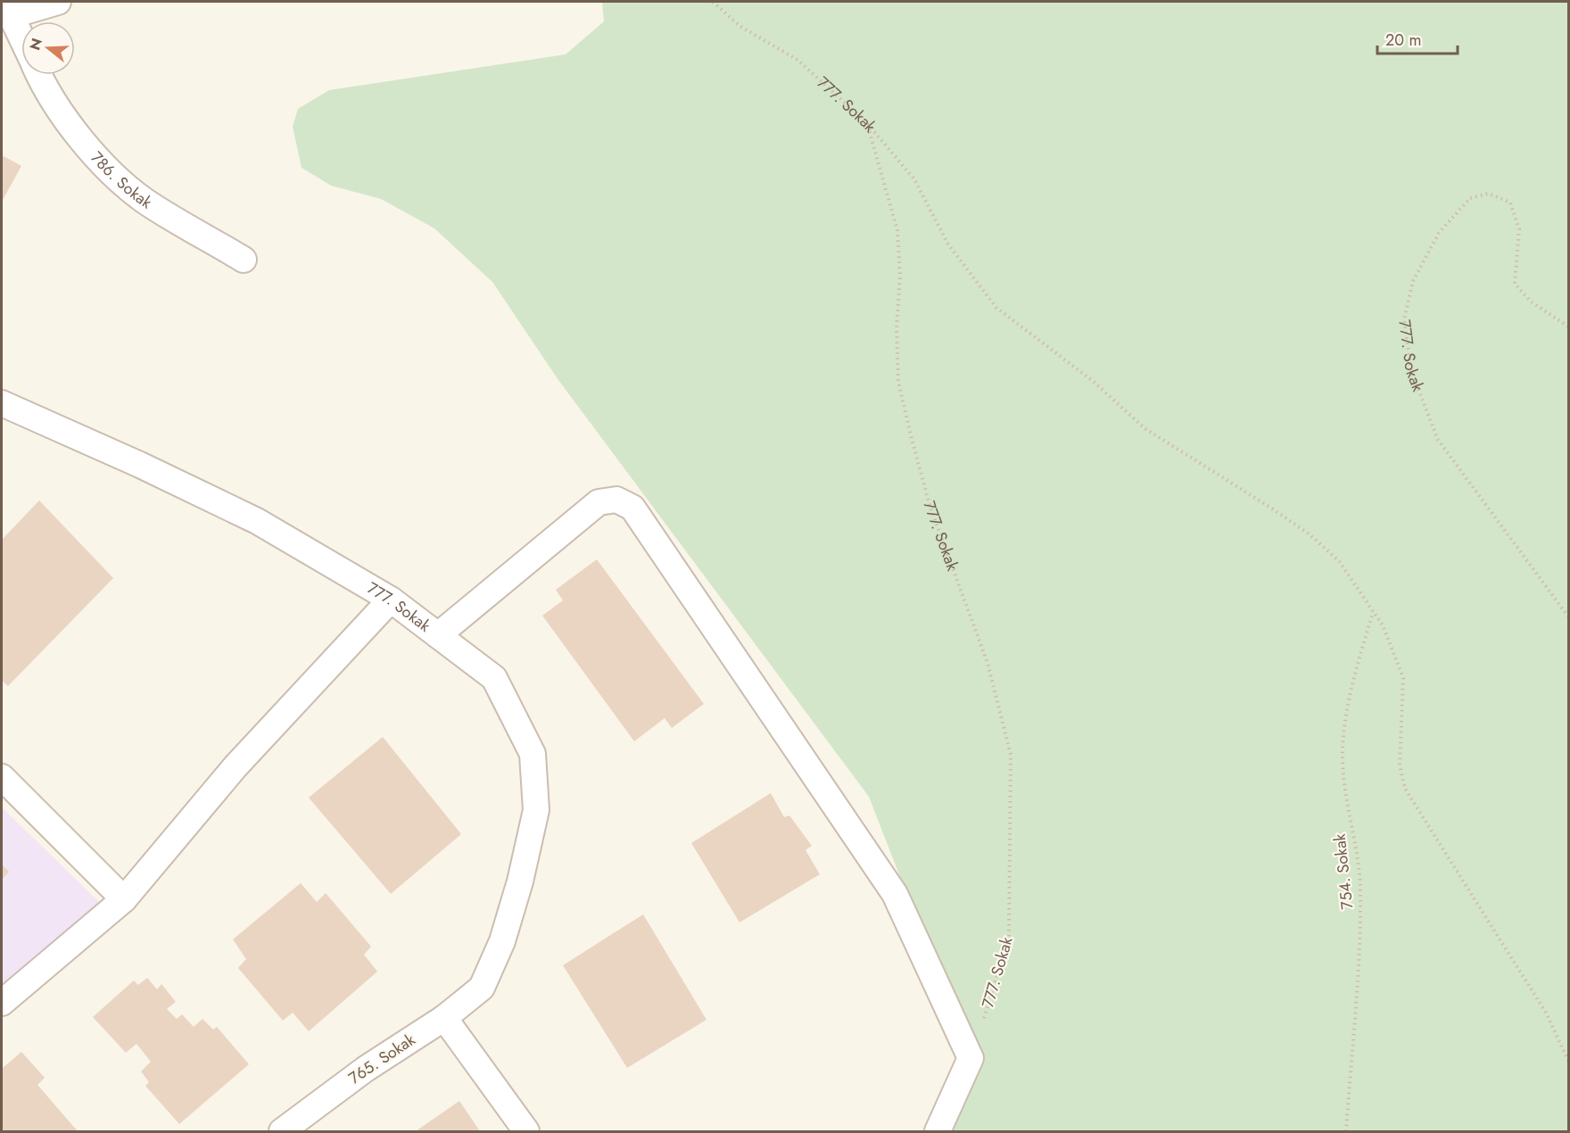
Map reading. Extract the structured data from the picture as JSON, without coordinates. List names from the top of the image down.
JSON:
{
  "streets": {
    "street": ["777. Sokak", "786. Sokak", "765. Sokak"],
    "path": ["754. Sokak"]
  },
  "crossings": [
    ["777. Sokak", "765. Sokak"]
  ],
  "scale_bar": "20 m",
  "north": "left"
}
